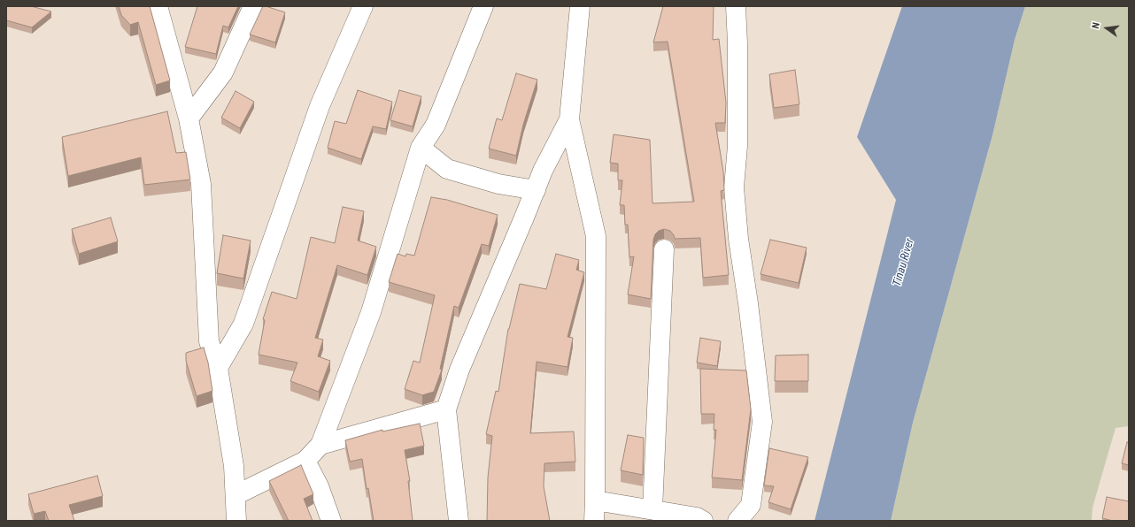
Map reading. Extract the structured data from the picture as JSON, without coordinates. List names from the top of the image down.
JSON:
{
  "water": ["Tinau River"],
  "north": "left"
}
